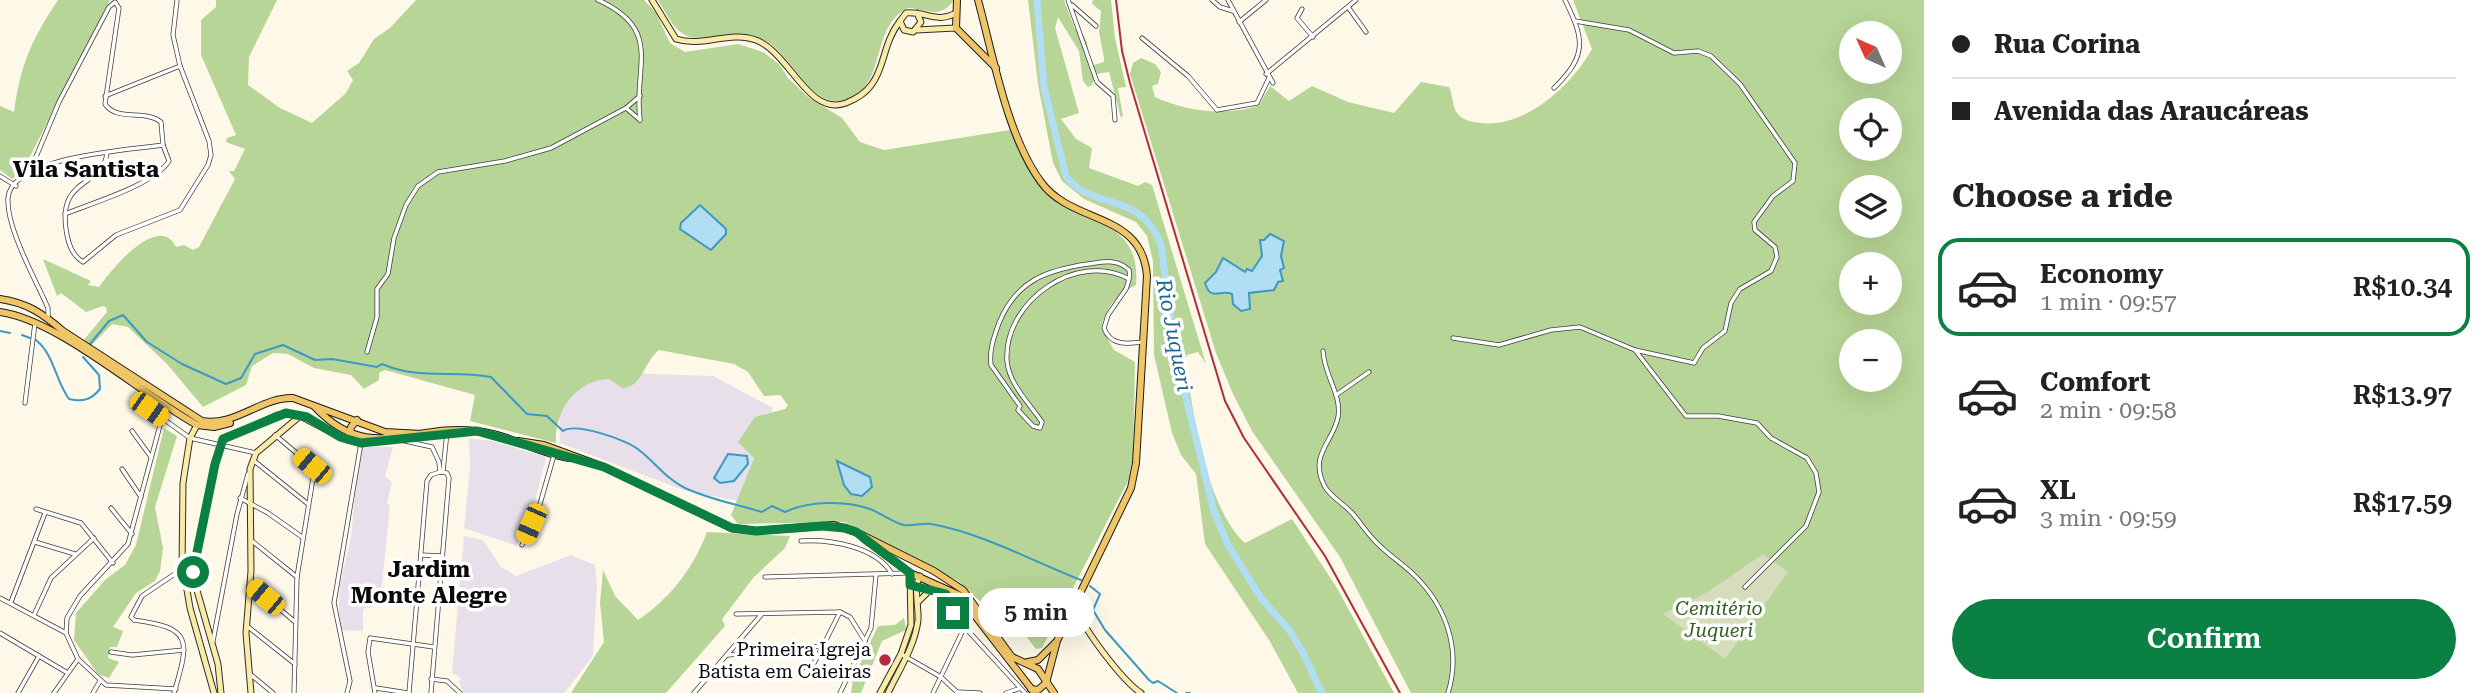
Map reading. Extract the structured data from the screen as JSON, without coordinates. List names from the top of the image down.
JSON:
{
  "districts": ["Vila Santista", "Jardim Monte Alegre"],
  "water": ["Rio Juqueri"],
  "parks": ["Cemitério Juqueri"],
  "places": ["Primeira Igreja Batista em Caieiras"],
  "north": "top left",
  "page": {
    "banner": ["Rua Corina", "Avenida das Araucáreas"],
    "map_buttons": ["+", "−"],
    "heading": "Choose a ride",
    "list": [
      {
        "name": "Economy",
        "note": "1 min · 09:57",
        "value": "R$10.34"
      },
      {
        "name": "Comfort",
        "note": "2 min · 09:58",
        "value": "R$13.97"
      },
      {
        "name": "XL",
        "note": "3 min · 09:59",
        "value": "R$17.59"
      }
    ],
    "buttons": "Confirm",
    "bubble": "5 min"
  }
}
